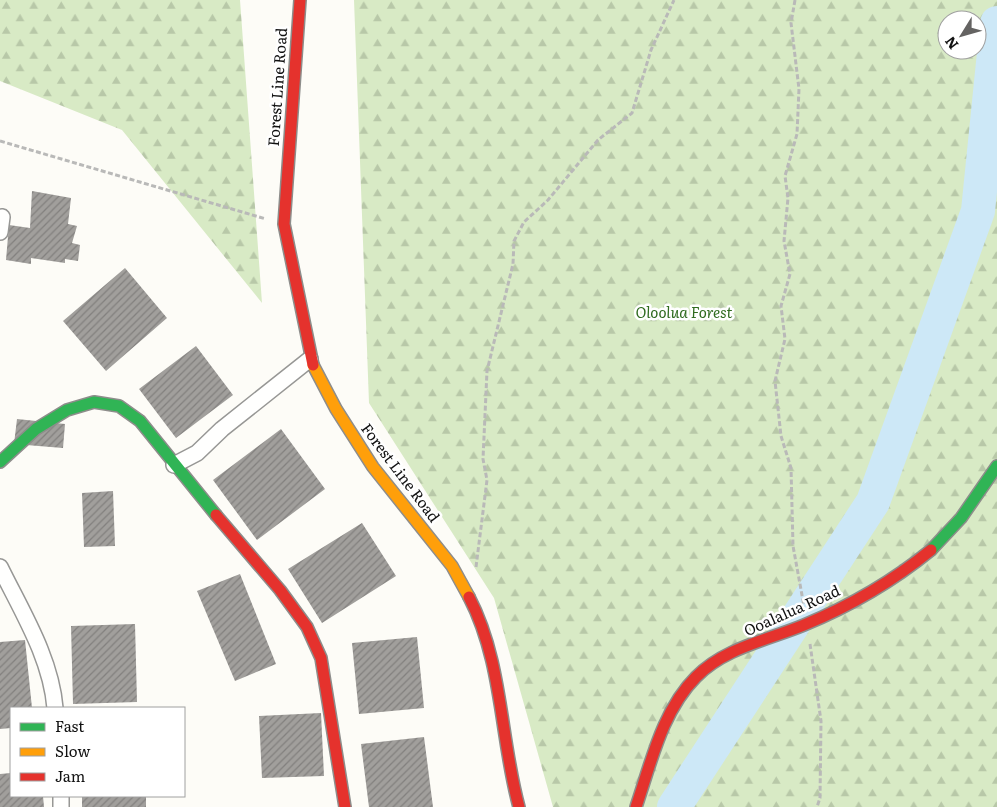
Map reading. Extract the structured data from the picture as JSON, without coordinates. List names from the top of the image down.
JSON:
{
  "streets": {
    "street": ["Forest Line Road", "Ooalalua Road"]
  },
  "parks": ["Oloolua Forest"],
  "legend": ["Fast", "Slow", "Jam"],
  "north": "bottom left"
}
